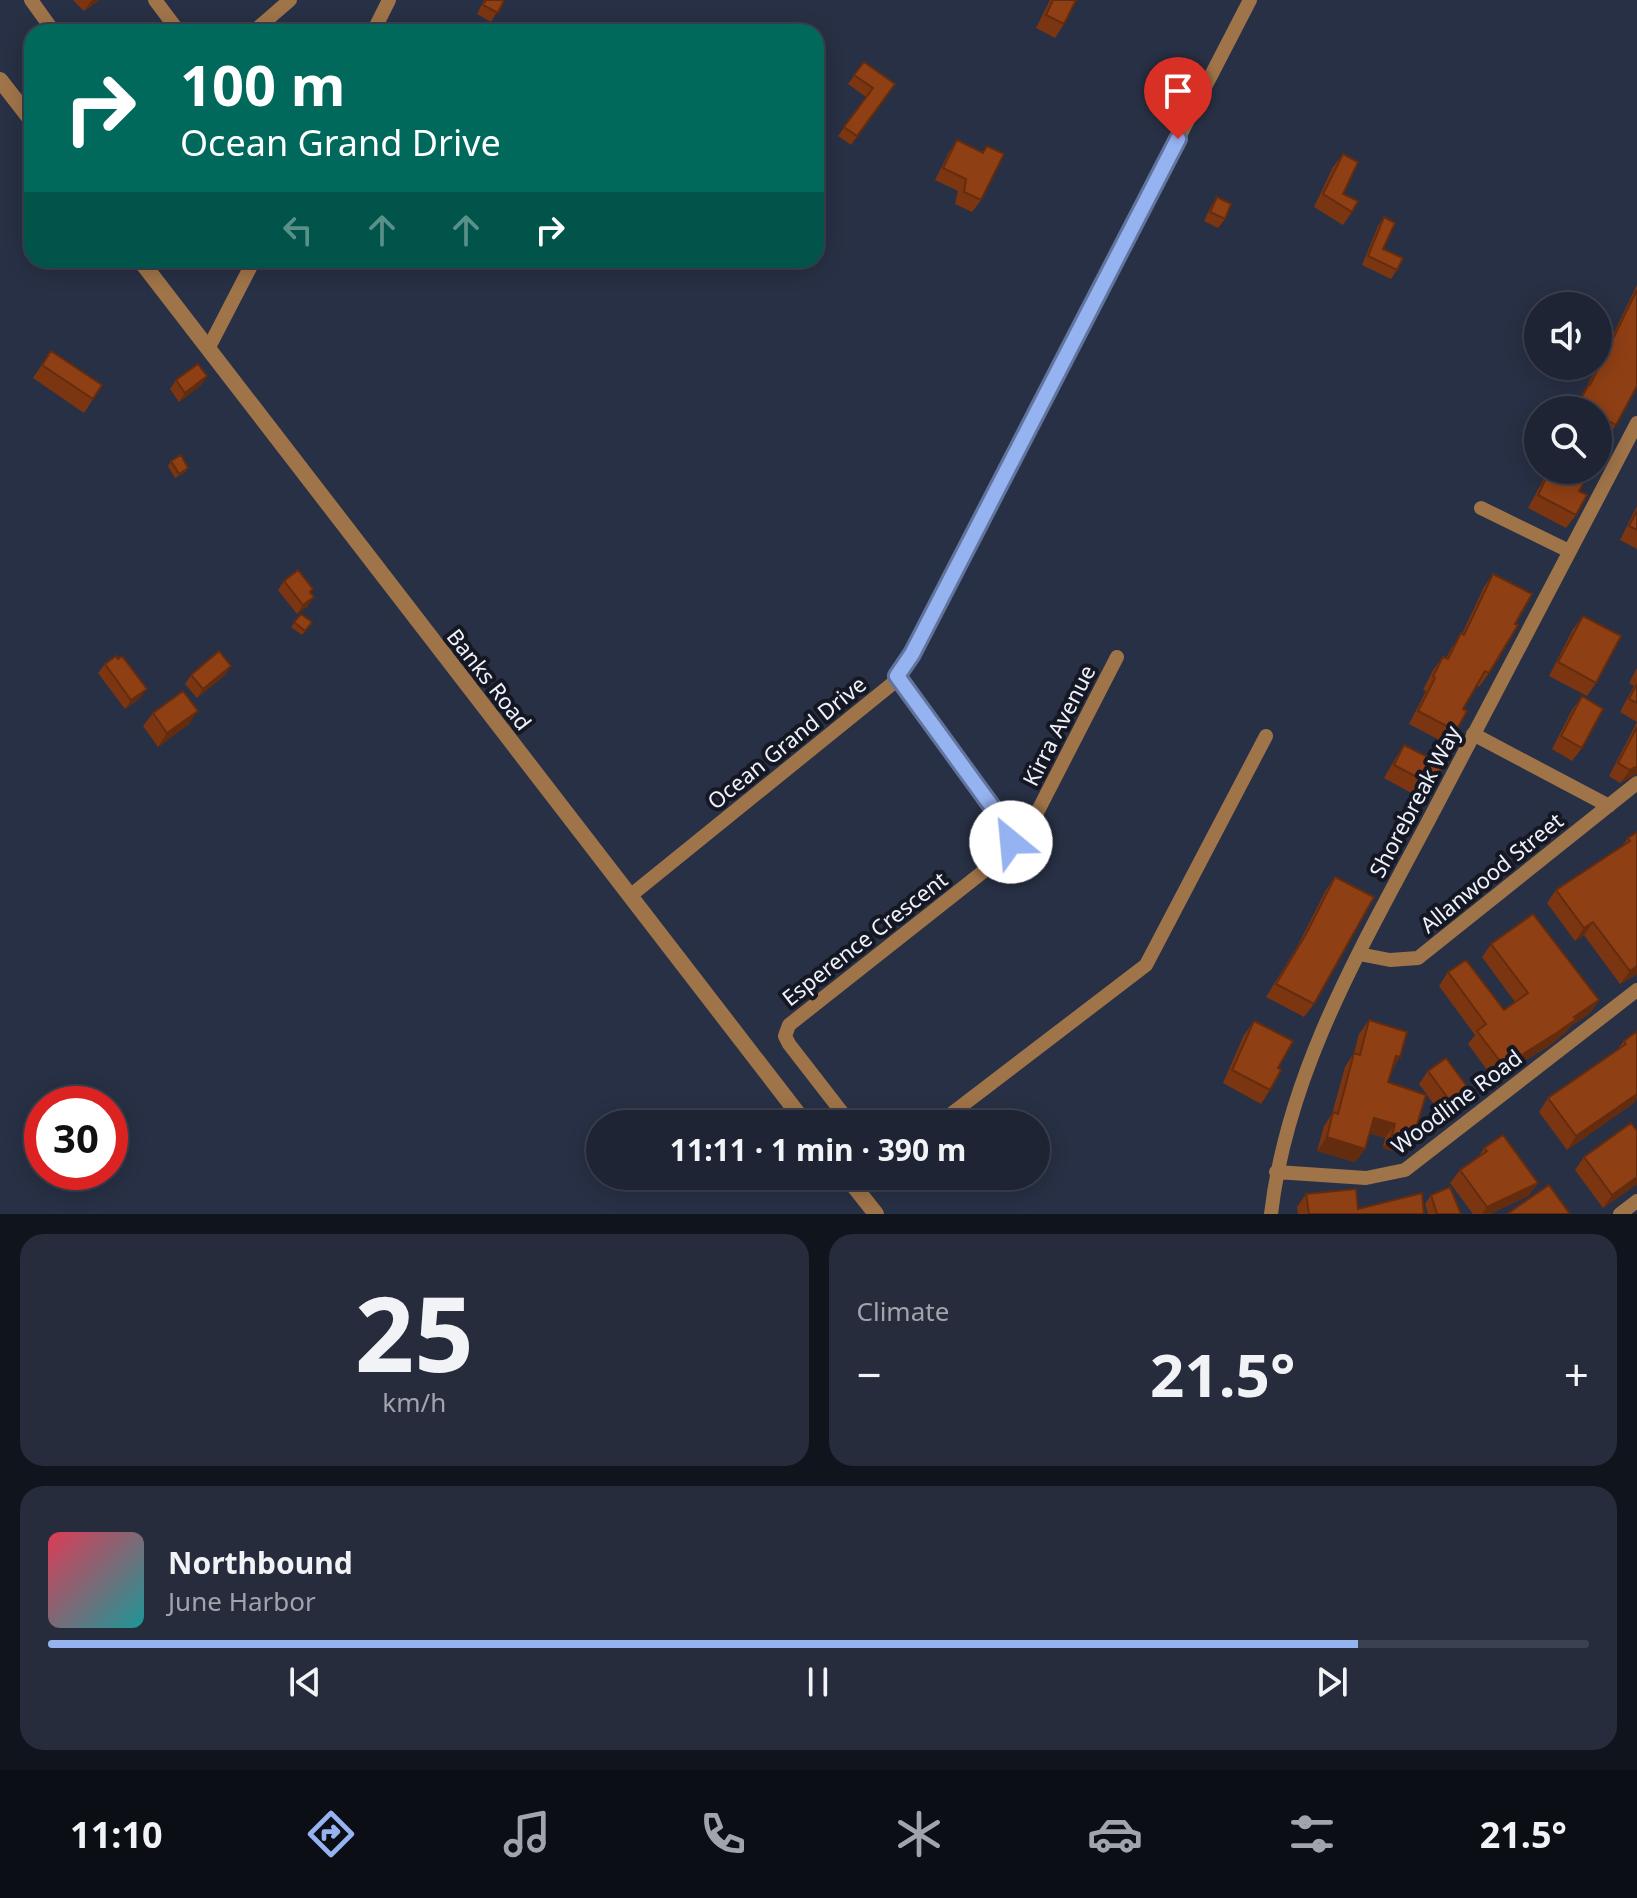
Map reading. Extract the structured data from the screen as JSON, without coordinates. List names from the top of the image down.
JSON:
{
  "streets": {
    "street": [
      "Banks Road",
      "Kirra Avenue",
      "Ocean Grand Drive",
      "Shorebreak Way",
      "Allanwood Street",
      "Esperence Crescent",
      "Woodline Road"
    ]
  },
  "crossings": [
    ["Banks Road", "Ocean Grand Drive"],
    ["Kirra Avenue", "Esperence Crescent"],
    ["Shorebreak Way", "Allanwood Street"],
    ["Shorebreak Way", "Woodline Road"]
  ],
  "page": {
    "turn": ["100 m", "Ocean Grand Drive"],
    "limit": "30",
    "trip": "11:11 · 1 min · 390 m",
    "tile": [
      ["25", "km/h"],
      "Climate"
    ],
    "heat": ["−", "21.5°", "+"],
    "song": ["Northbound", "June Harbor"],
    "tabs": ["11:10", "21.5°"]
  }
}
